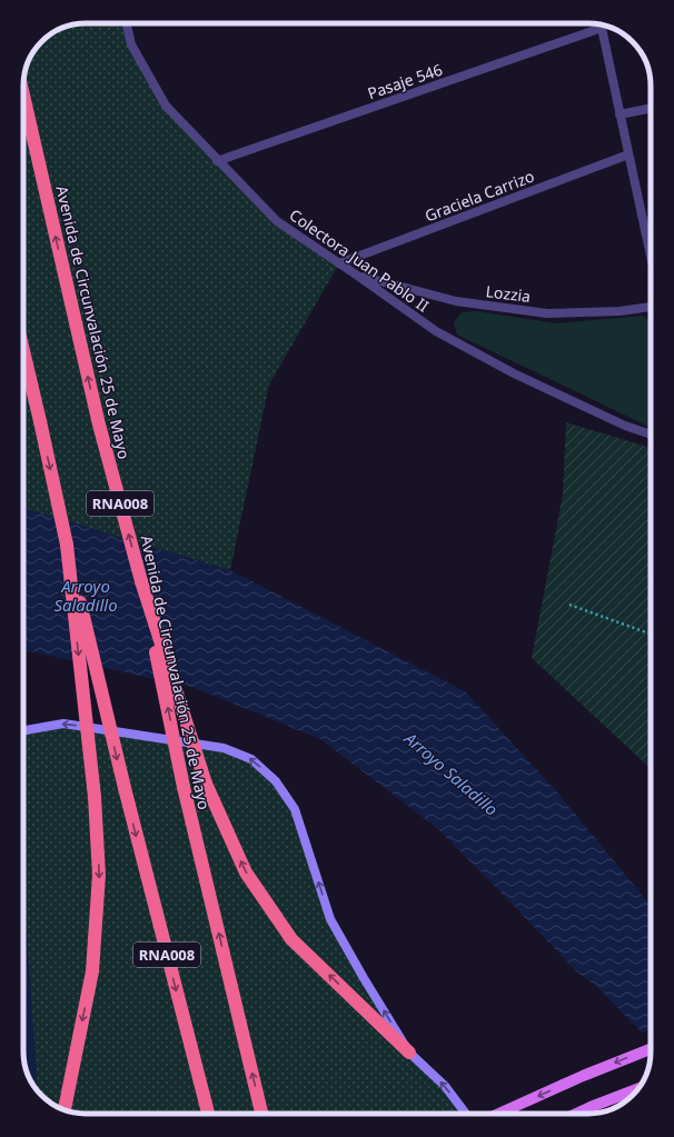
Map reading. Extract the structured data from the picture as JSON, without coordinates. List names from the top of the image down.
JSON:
{
  "streets": {
    "highway": ["Avenida de Circunvalación 25 de Mayo", "RNA008"],
    "street": [
      "Pasaje 546",
      "Graciela Carrizo",
      "Colectora Juan Pablo II",
      "Lozzia"
    ]
  },
  "crossings": [
    ["Pasaje 546", "Colectora Juan Pablo II"],
    ["Graciela Carrizo", "Colectora Juan Pablo II"],
    ["Colectora Juan Pablo II", "Lozzia"]
  ],
  "water": ["Arroyo Saladillo"]
}
